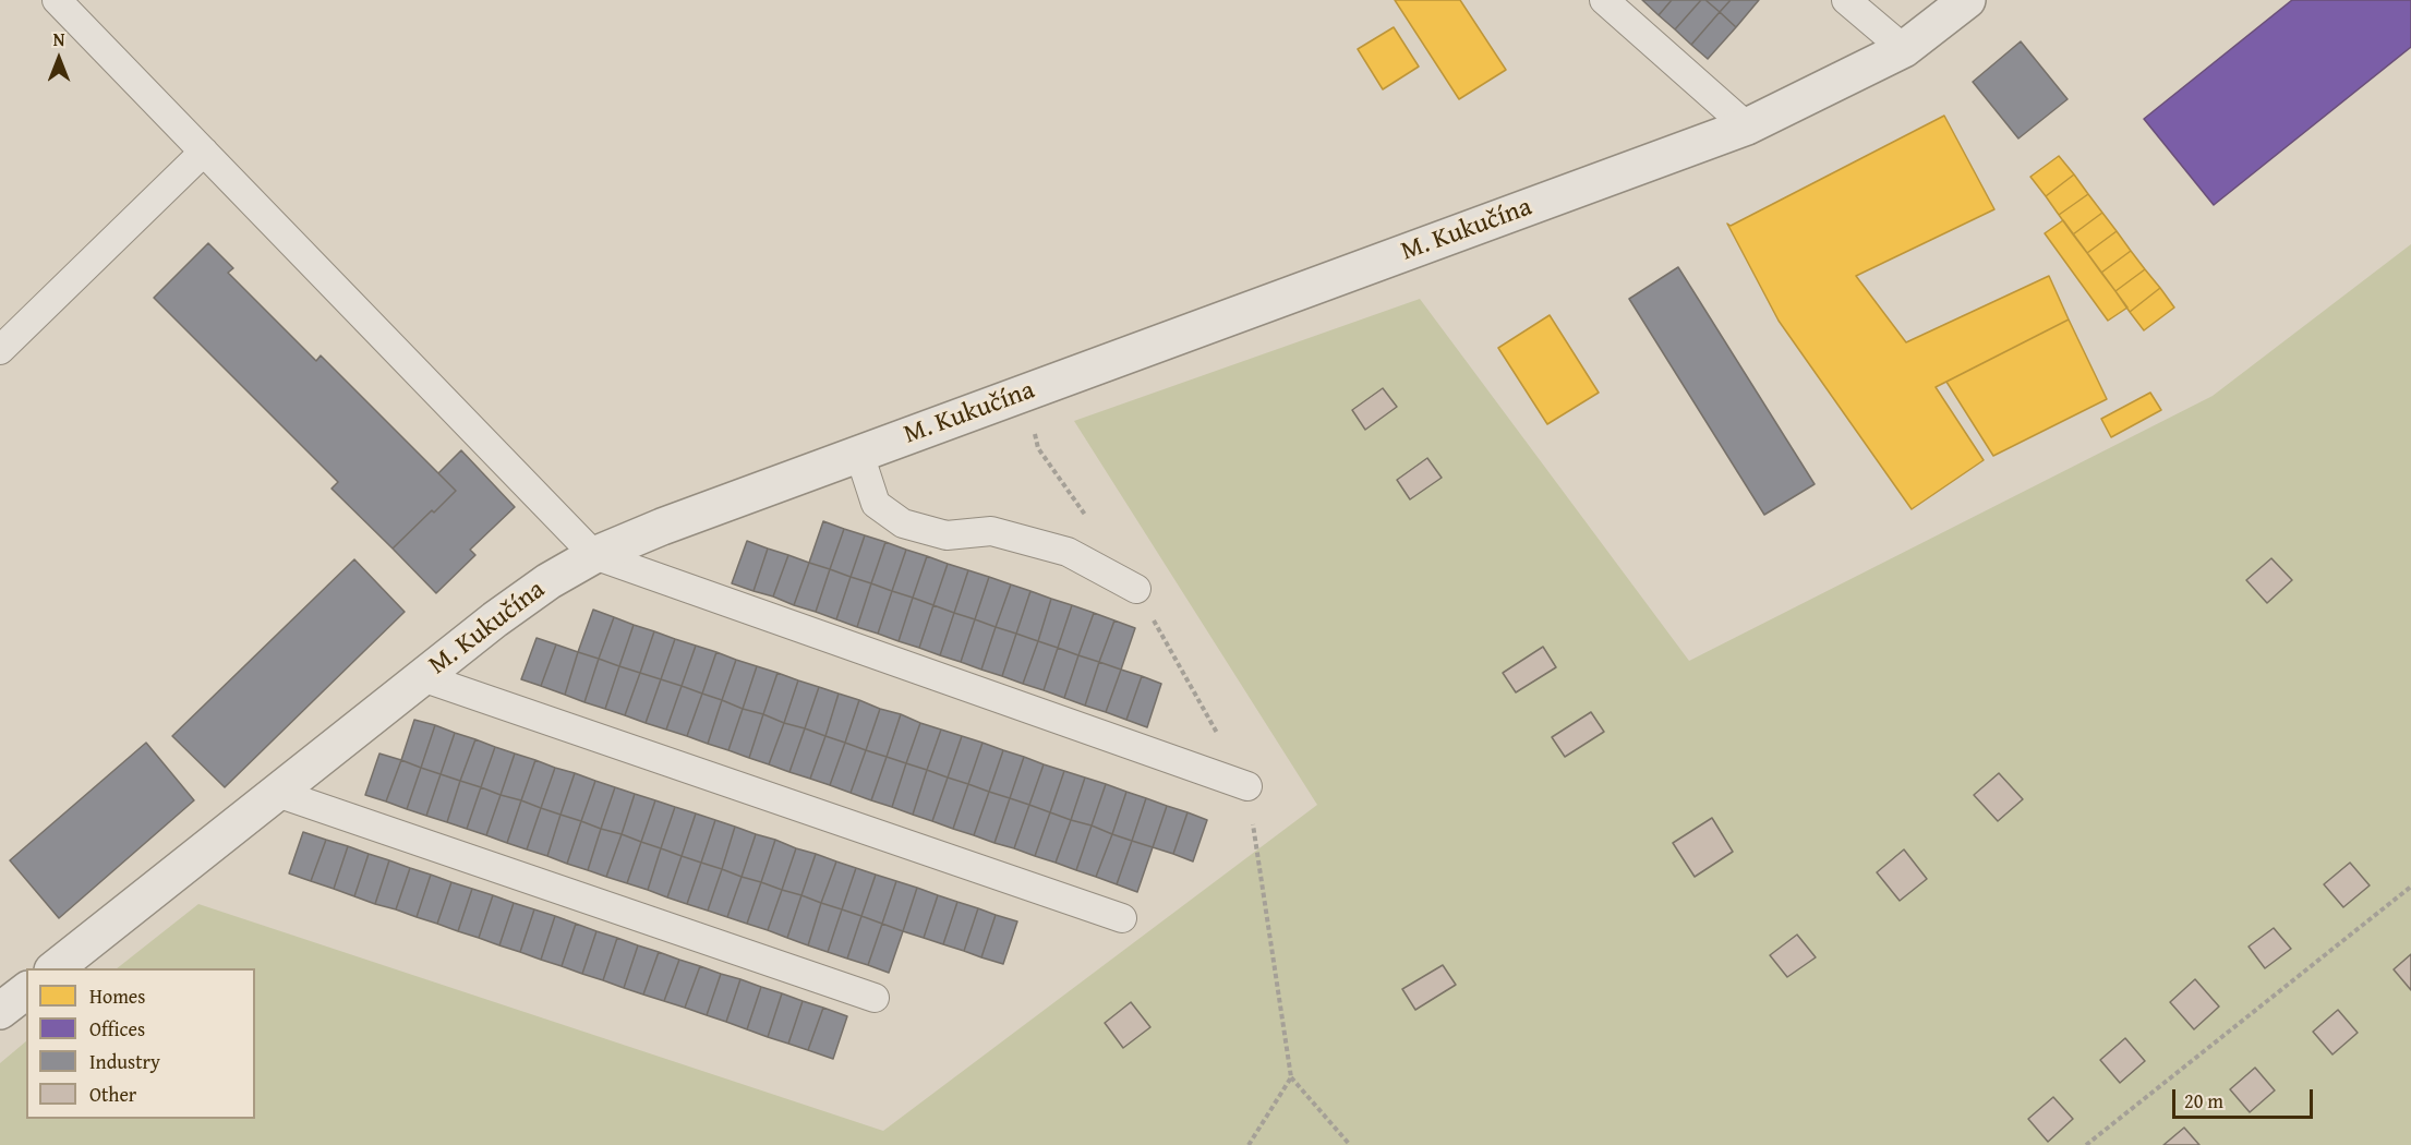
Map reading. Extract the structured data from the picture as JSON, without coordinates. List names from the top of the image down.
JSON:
{
  "streets": {
    "street": ["M. Kukučína"]
  },
  "legend": [
    "Homes",
    "Offices",
    "Industry",
    "Other"
  ],
  "scale_bar": "20 m",
  "north": "top"
}
